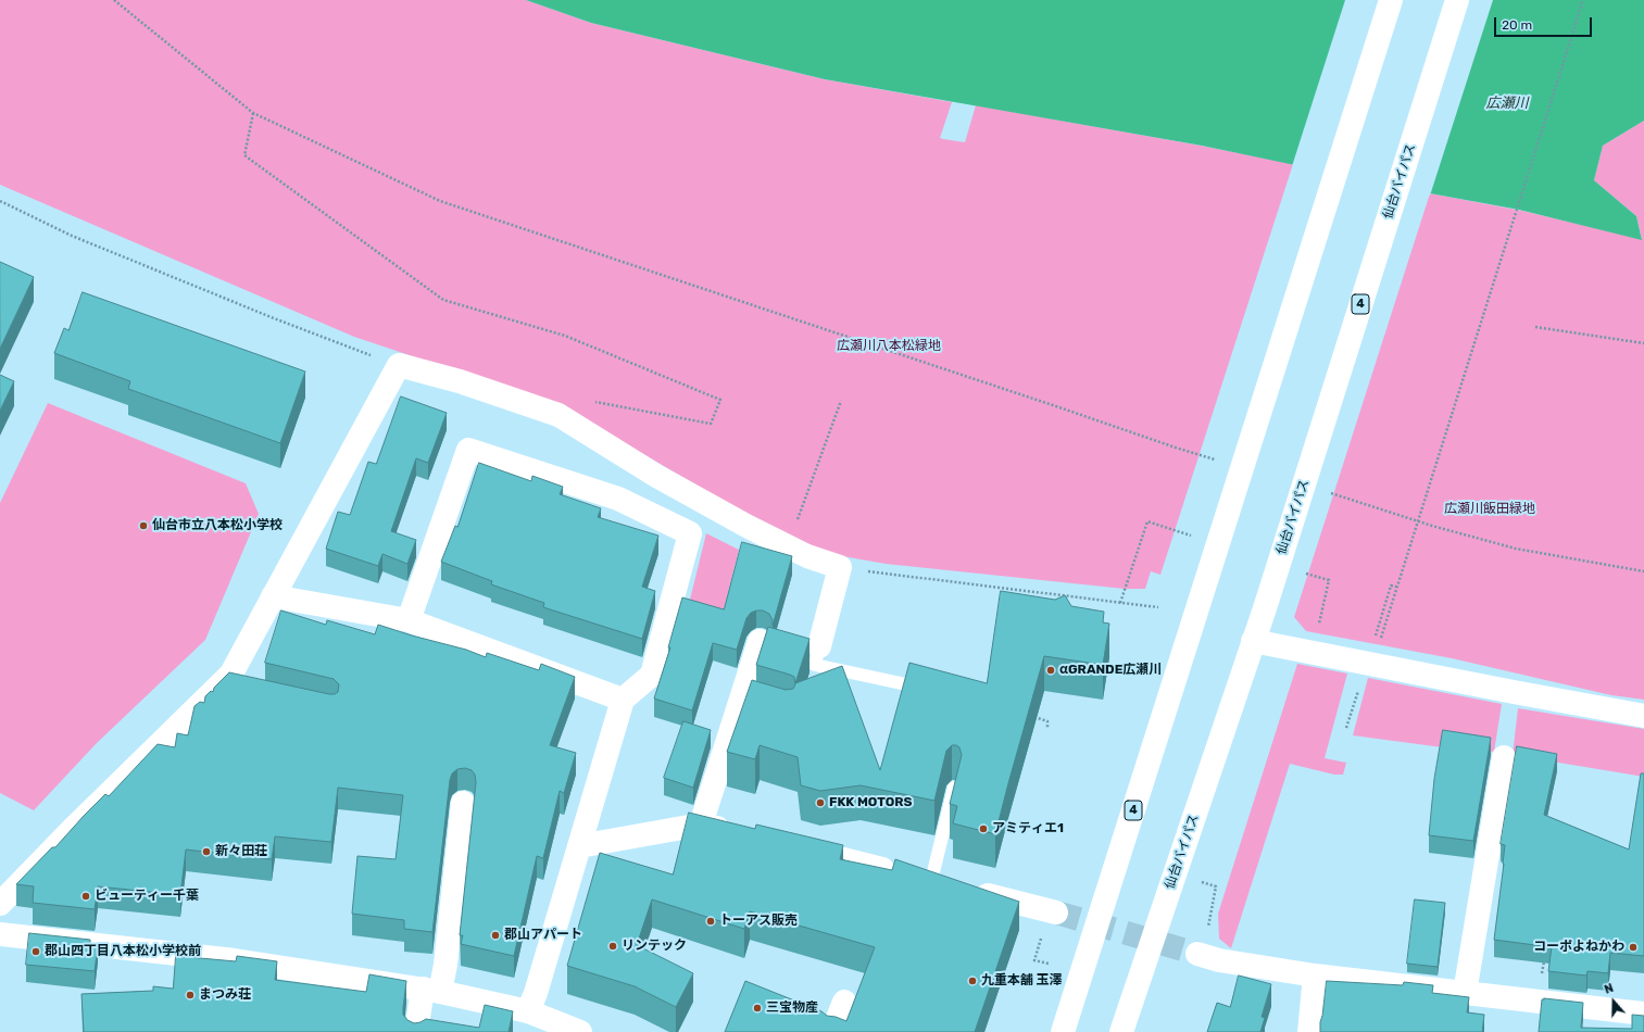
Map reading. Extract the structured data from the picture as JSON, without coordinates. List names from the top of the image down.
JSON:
{
  "streets": {
    "main road": ["仙台バイパス", "4"]
  },
  "water": ["広瀬川"],
  "parks": ["広瀬川八本松緑地", "広瀬川飯田緑地"],
  "places": [
    "仙台市立八本松小学校",
    "αGRANDE広瀬川",
    "FKK MOTORS",
    "アミティエ1",
    "新々田荘",
    "ビューティー千葉",
    "トーアス販売",
    "郡山アパート",
    "リンテック",
    "コーポよねかわ",
    "郡山四丁目八本松小学校前",
    "九重本舗 玉澤",
    "まつみ荘",
    "三宝物産"
  ],
  "scale_bar": "20 m",
  "north": "top"
}
